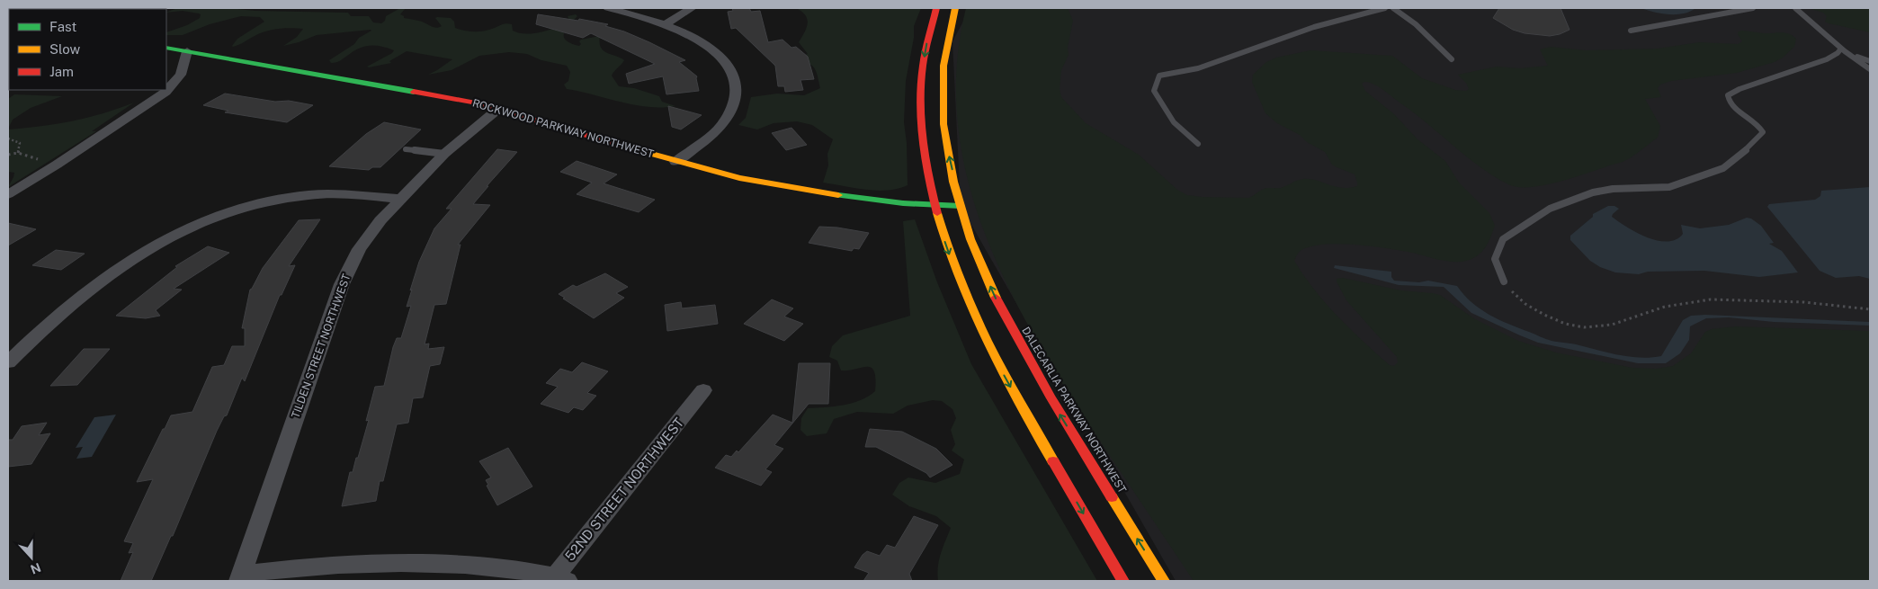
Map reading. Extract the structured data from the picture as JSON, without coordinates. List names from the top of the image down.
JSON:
{
  "streets": {
    "main road": ["ROCKWOOD PARKWAY NORTHWEST", "DALECARLIA PARKWAY NORTHWEST"],
    "street": ["TILDEN STREET NORTHWEST", "52ND STREET NORTHWEST"]
  },
  "crossings": [
    ["ROCKWOOD PARKWAY NORTHWEST", "TILDEN STREET NORTHWEST"],
    ["ROCKWOOD PARKWAY NORTHWEST", "DALECARLIA PARKWAY NORTHWEST"]
  ],
  "legend": ["Fast", "Slow", "Jam"],
  "north": "bottom"
}
